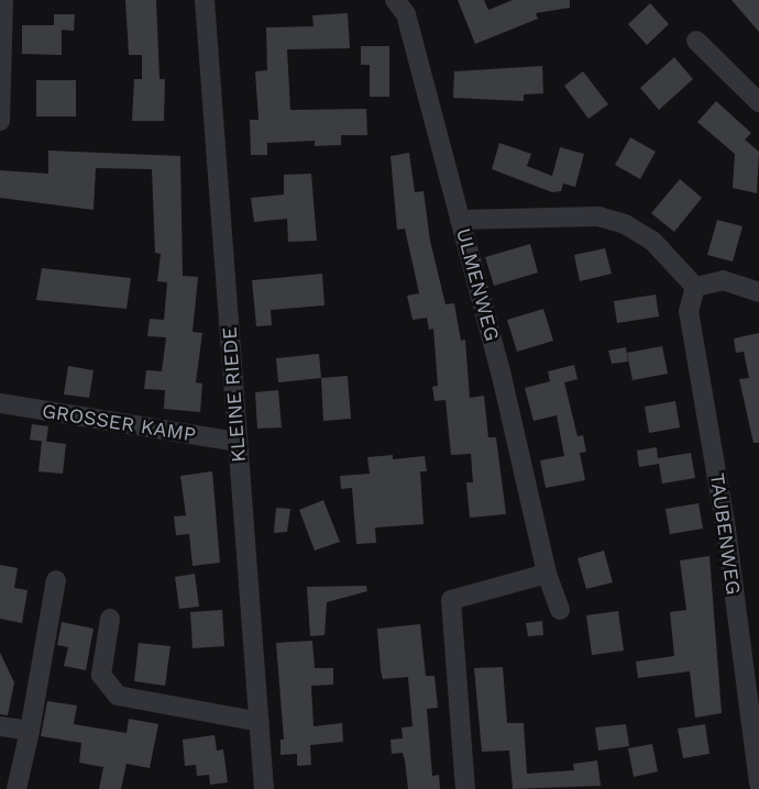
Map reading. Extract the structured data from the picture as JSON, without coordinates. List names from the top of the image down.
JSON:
{
  "streets": {
    "street": [
      "ULMENWEG",
      "KLEINE RIEDE",
      "GROSSER KAMP",
      "TAUBENWEG"
    ]
  },
  "crossings": [
    ["KLEINE RIEDE", "GROSSER KAMP"]
  ]
}
